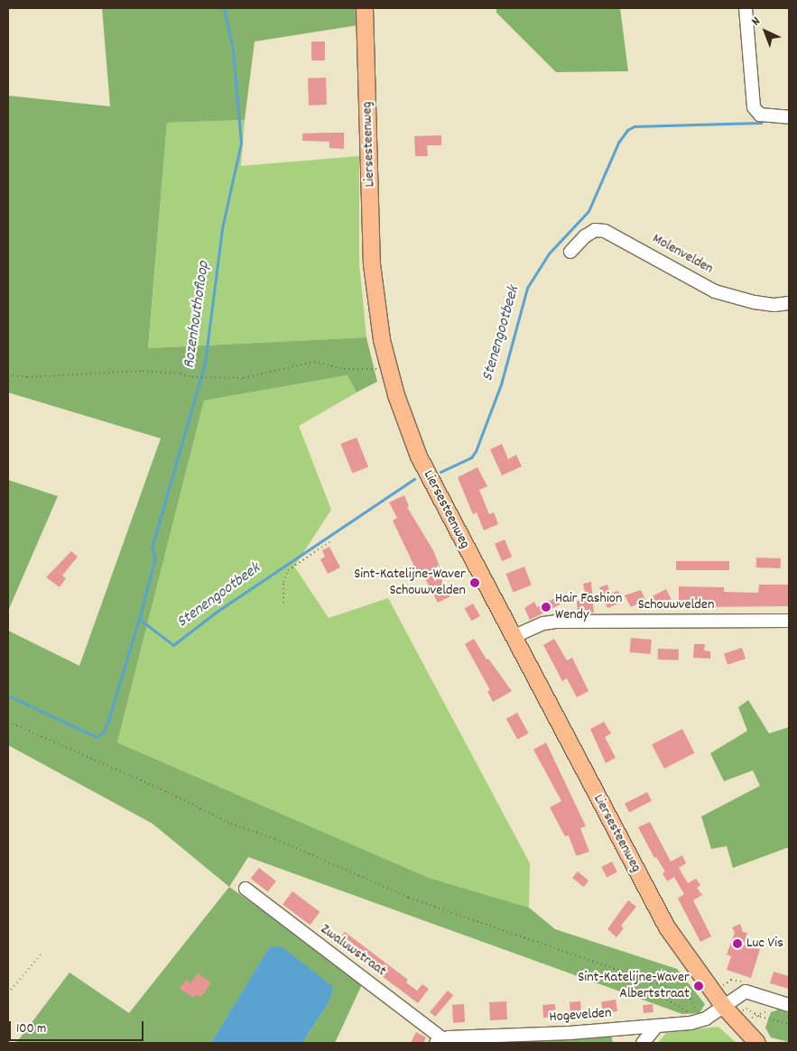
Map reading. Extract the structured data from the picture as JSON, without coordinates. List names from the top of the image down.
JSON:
{
  "streets": {
    "main road": ["Liersesteenweg"],
    "street": [
      "Molenvelden",
      "Schouwvelden",
      "Zwaluwstraat",
      "Hogevelden"
    ]
  },
  "crossings": [
    ["Liersesteenweg", "Schouwvelden"],
    ["Liersesteenweg", "Hogevelden"],
    ["Zwaluwstraat", "Hogevelden"]
  ],
  "water": ["Rozenhouthofloop", "Stenengootbeek"],
  "places": [
    "Sint-Katelijne-Waver Schouwvelden",
    "Hair Fashion Wendy",
    "Luc Vis",
    "Sint-Katelijne-Waver Albertstraat"
  ],
  "scale_bar": "100 m",
  "north": "top left"
}
